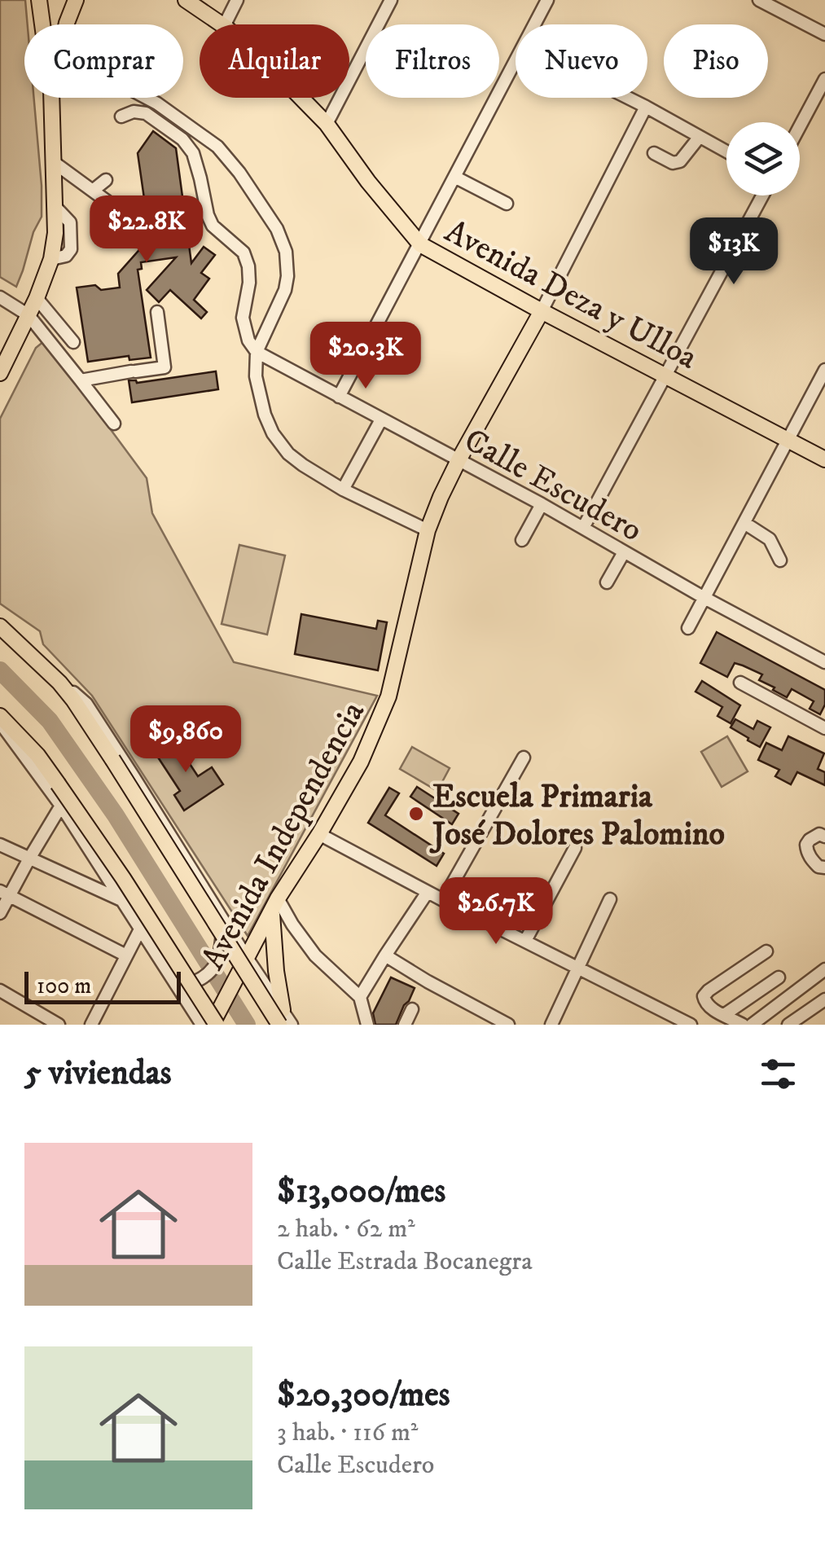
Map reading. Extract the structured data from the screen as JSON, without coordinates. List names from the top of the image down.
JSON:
{
  "streets": {
    "main road": ["Avenida Deza y Ulloa", "Avenida Independencia"],
    "street": ["Calle Escudero"]
  },
  "crossings": [
    ["Avenida Deza y Ulloa", "Avenida Independencia"],
    ["Calle Escudero", "Avenida Independencia"]
  ],
  "places": ["Escuela Primaria José Dolores Palomino"],
  "scale_bar": "100 m",
  "page": {
    "chip": [
      "Comprar",
      "Alquilar",
      "Filtros",
      "Nuevo",
      "Piso"
    ],
    "price": [
      "$22.8K",
      "$13K",
      "$20.3K",
      "$9,860",
      "$26.7K"
    ],
    "scale": "100 m",
    "heading": "5 viviendas",
    "list": [
      {
        "name": "$13,000/mes",
        "note": "2 hab. · 62 m² · Calle Estrada Bocanegra"
      },
      {
        "name": "$20,300/mes",
        "note": "3 hab. · 116 m² · Calle Escudero"
      }
    ]
  }
}
